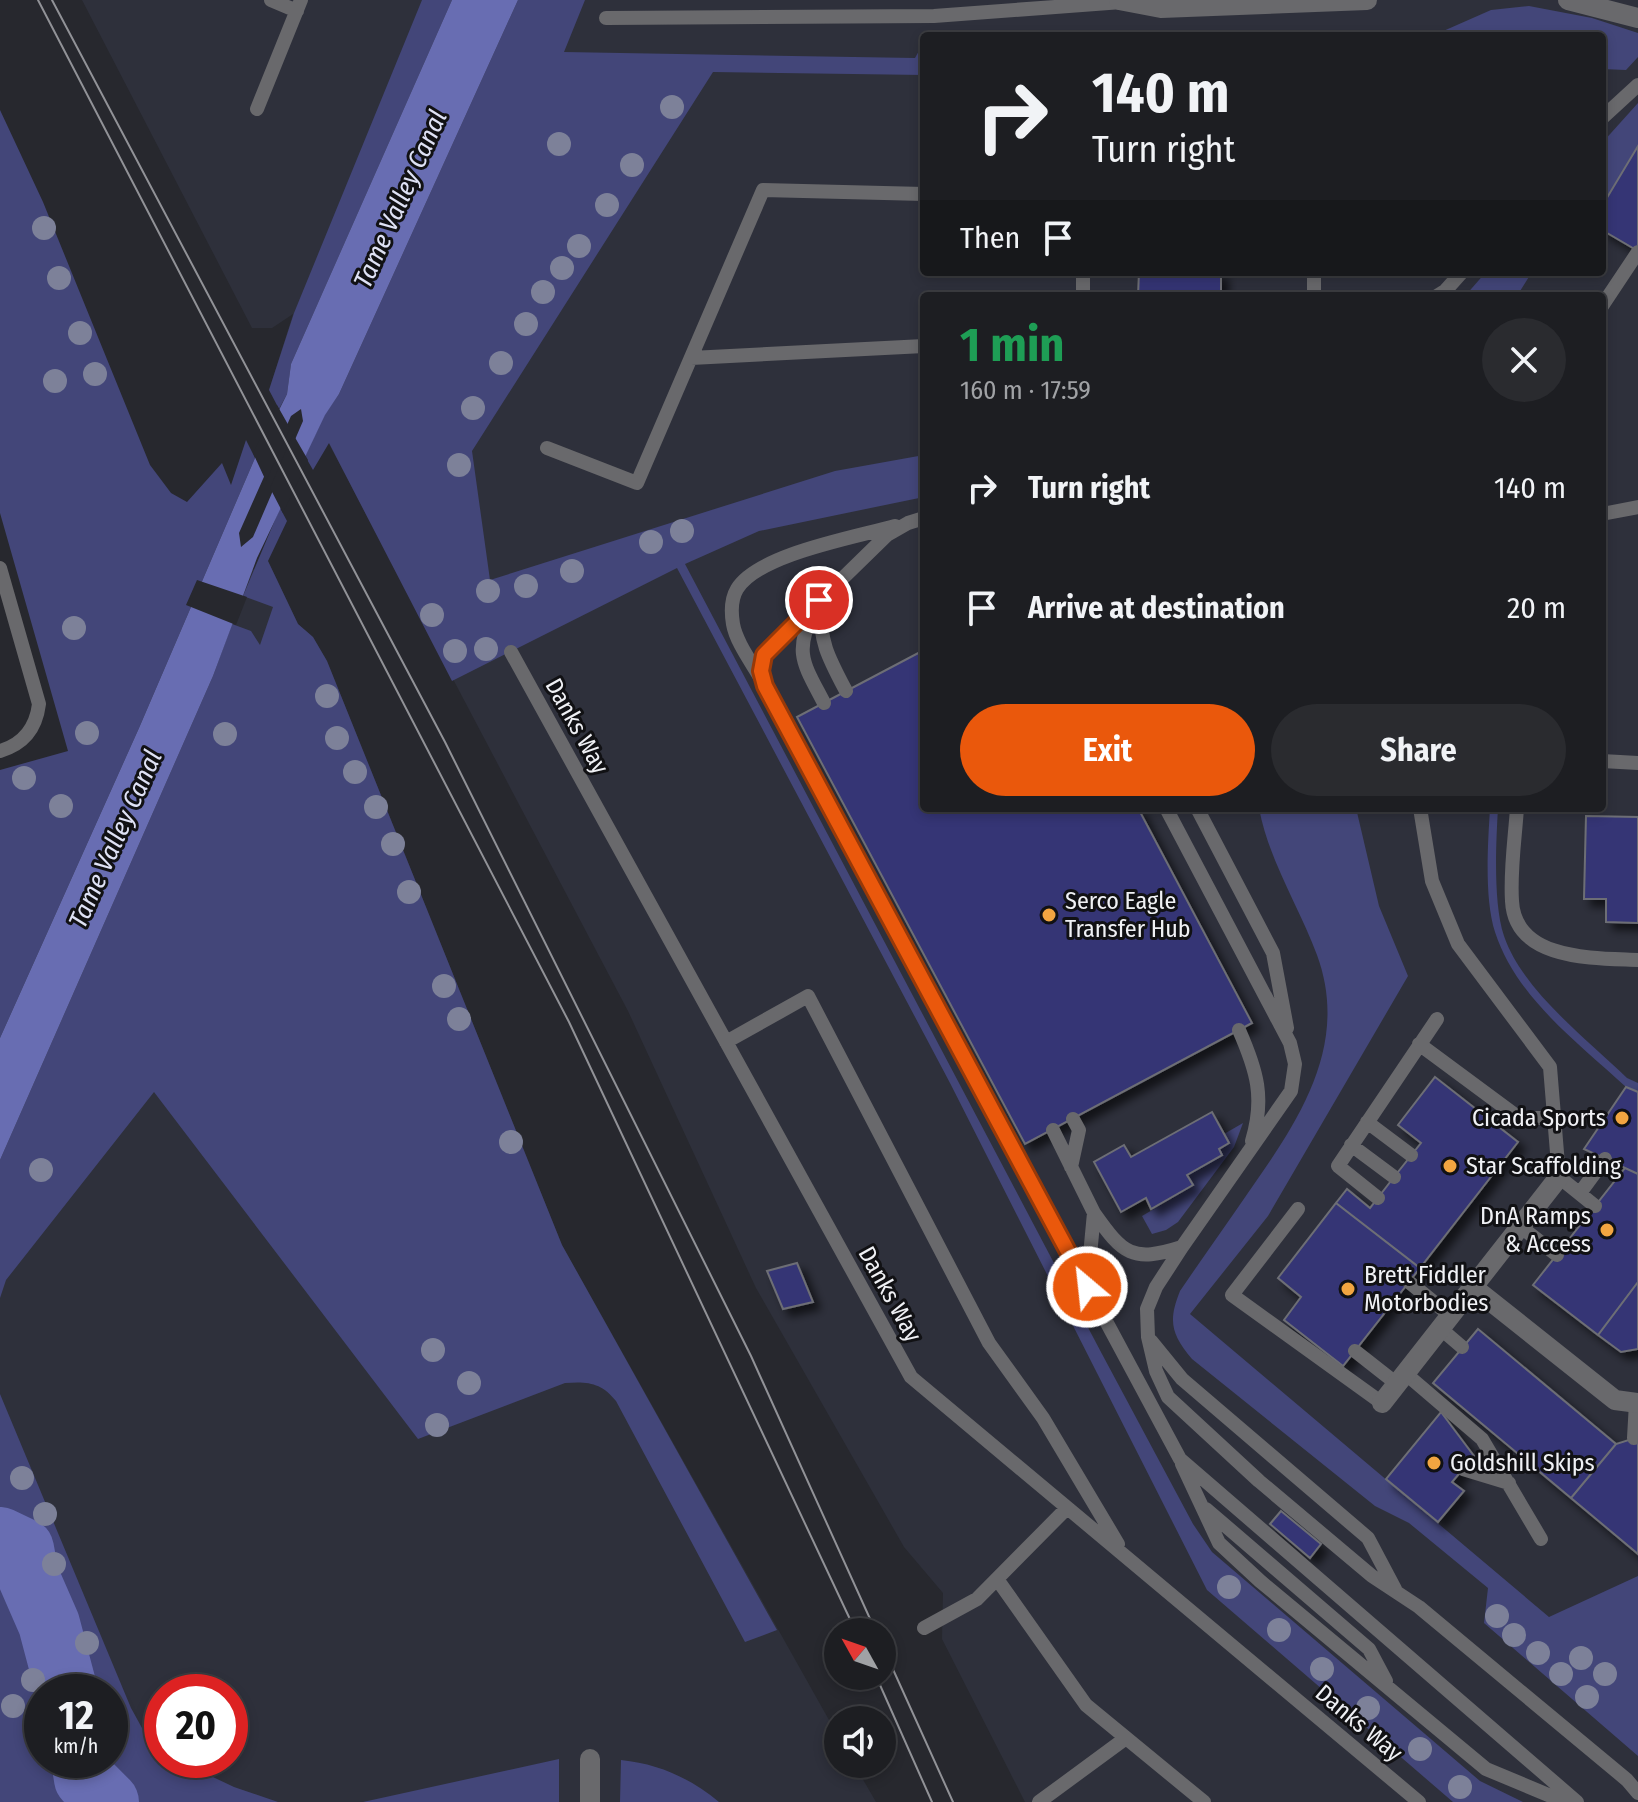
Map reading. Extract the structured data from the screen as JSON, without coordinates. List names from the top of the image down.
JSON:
{
  "streets": {
    "lane": ["Danks Way"]
  },
  "water": ["Tame Valley Canal"],
  "places": [
    "Serco Eagle Transfer Hub",
    "Cicada Sports",
    "Star Scaffolding",
    "DnA Ramps & Access",
    "Brett Fiddler Motorbodies",
    "Goldshill Skips"
  ],
  "north": "top left",
  "page": {
    "turn": ["140 m", "Turn right"],
    "then": "Then",
    "heading": ["1 min", "160 m · 17:59"],
    "list": [
      {
        "name": "Turn right",
        "value": "140 m"
      },
      {
        "name": "Arrive at destination",
        "value": "20 m"
      }
    ],
    "buttons": ["Exit", "Share"],
    "speed": "12 km/h",
    "limit": "20"
  }
}
